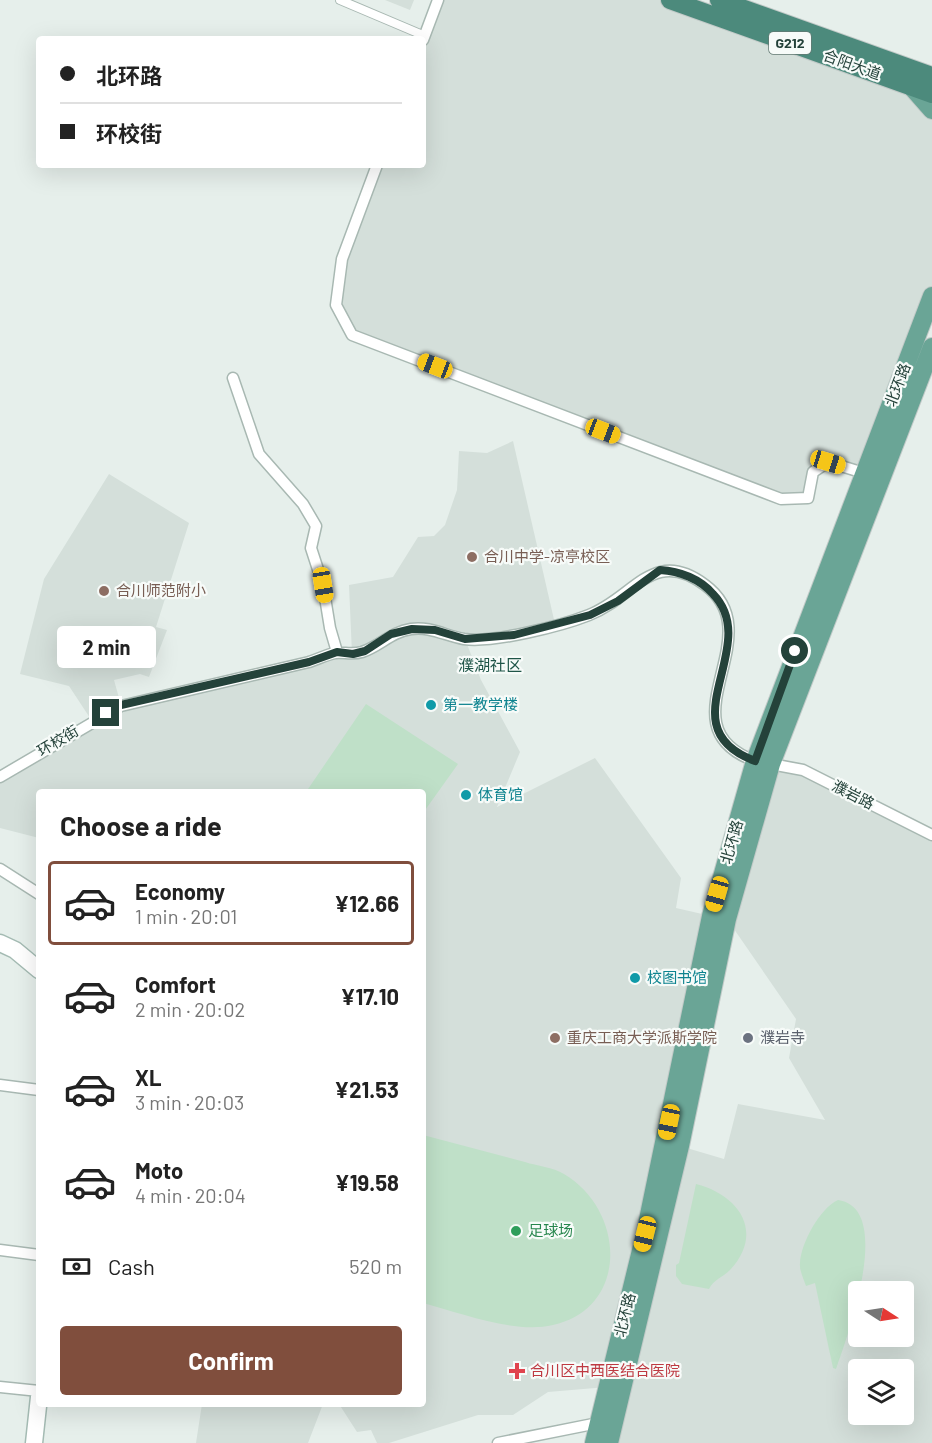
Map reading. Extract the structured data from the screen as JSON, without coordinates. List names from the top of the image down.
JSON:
{
  "streets": {
    "highway": ["G212", "合阳大道"],
    "main road": ["北环路"],
    "street": ["环校街", "濮岩路"]
  },
  "crossings": [
    ["北环路", "环校街"],
    ["北环路", "濮岩路"],
    ["环校街", "濮岩路"]
  ],
  "districts": ["濮湖社区"],
  "places": {
    "other": [
      "合川中学-凉亭校区",
      "合川师范附小",
      "第一教学楼",
      "体育馆",
      "校图书馆",
      "重庆工商大学派斯学院",
      "濮岩寺",
      "足球场"
    ],
    "health": ["合川区中西医结合医院"]
  },
  "north": "right",
  "page": {
    "banner": ["北环路", "环校街"],
    "bubble": "2 min",
    "heading": "Choose a ride",
    "list": [
      {
        "name": "Economy",
        "note": "1 min · 20:01",
        "value": "¥12.66"
      },
      {
        "name": "Comfort",
        "note": "2 min · 20:02",
        "value": "¥17.10"
      },
      {
        "name": "XL",
        "note": "3 min · 20:03",
        "value": "¥21.53"
      },
      {
        "name": "Moto",
        "note": "4 min · 20:04",
        "value": "¥19.58"
      }
    ],
    "pay": ["Cash", "520 m"],
    "buttons": "Confirm"
  }
}
